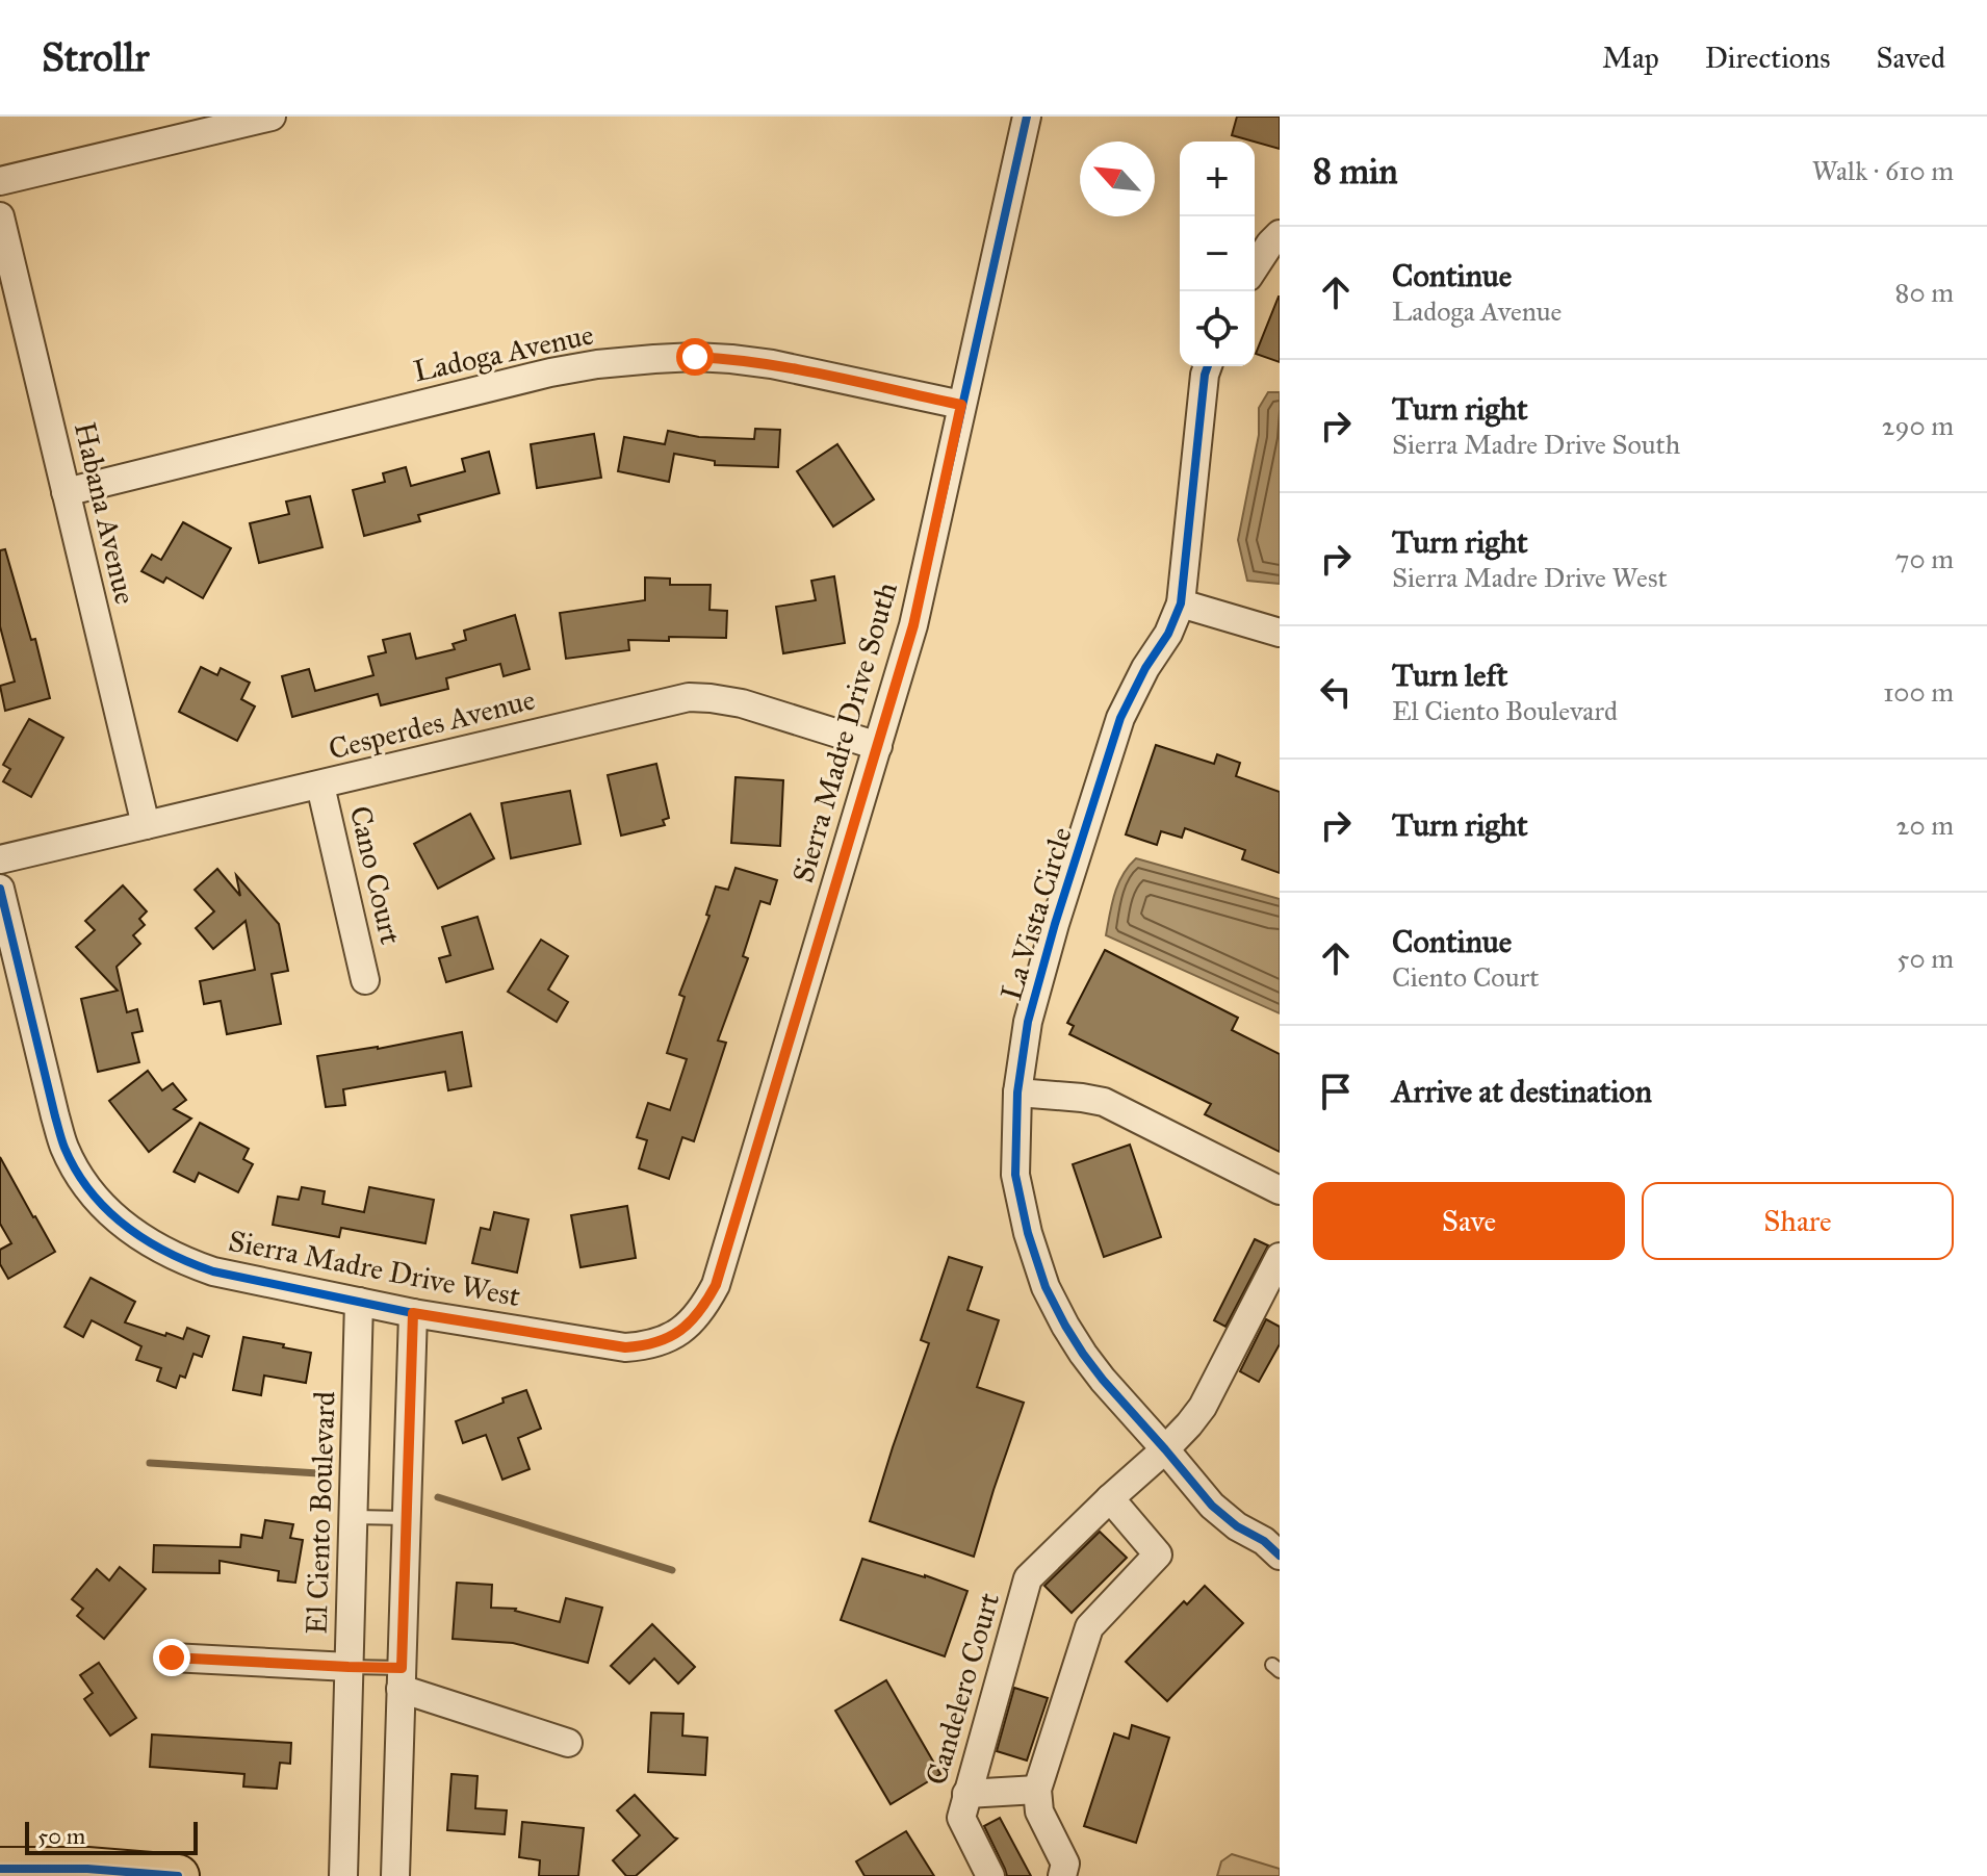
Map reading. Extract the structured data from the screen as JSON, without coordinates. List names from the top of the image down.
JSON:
{
  "streets": {
    "street": [
      "Ladoga Avenue",
      "Habana Avenue",
      "Cesperdes Avenue",
      "Sierra Madre Drive South",
      "Cano Court",
      "La Vista Circle",
      "Sierra Madre Drive West",
      "El Ciento Boulevard",
      "Candelero Court"
    ]
  },
  "crossings": [
    ["Ladoga Avenue", "Habana Avenue"],
    ["Ladoga Avenue", "Sierra Madre Drive South"],
    ["Habana Avenue", "Cesperdes Avenue"],
    ["Cesperdes Avenue", "Sierra Madre Drive South"],
    ["Cesperdes Avenue", "Cano Court"],
    ["Sierra Madre Drive South", "Sierra Madre Drive West"],
    ["La Vista Circle", "Candelero Court"],
    ["Sierra Madre Drive West", "El Ciento Boulevard"]
  ],
  "scale_bar": "50 m",
  "north": "top left",
  "page": {
    "header": "Strollr",
    "nav": ["Map", "Directions", "Saved"],
    "heading": ["8 min", "Walk · 610 m"],
    "map_buttons": ["+", "−"],
    "list": [
      ["Continue", "Ladoga Avenue", "80 m"],
      ["Turn right", "Sierra Madre Drive South", "290 m"],
      ["Turn right", "Sierra Madre Drive West", "70 m"],
      ["Turn left", "El Ciento Boulevard", "100 m"],
      ["Turn right", "20 m"],
      ["Continue", "Ciento Court", "50 m"],
      "Arrive at destination"
    ],
    "buttons": ["Save", "Share"],
    "scale": "50 m"
  }
}
